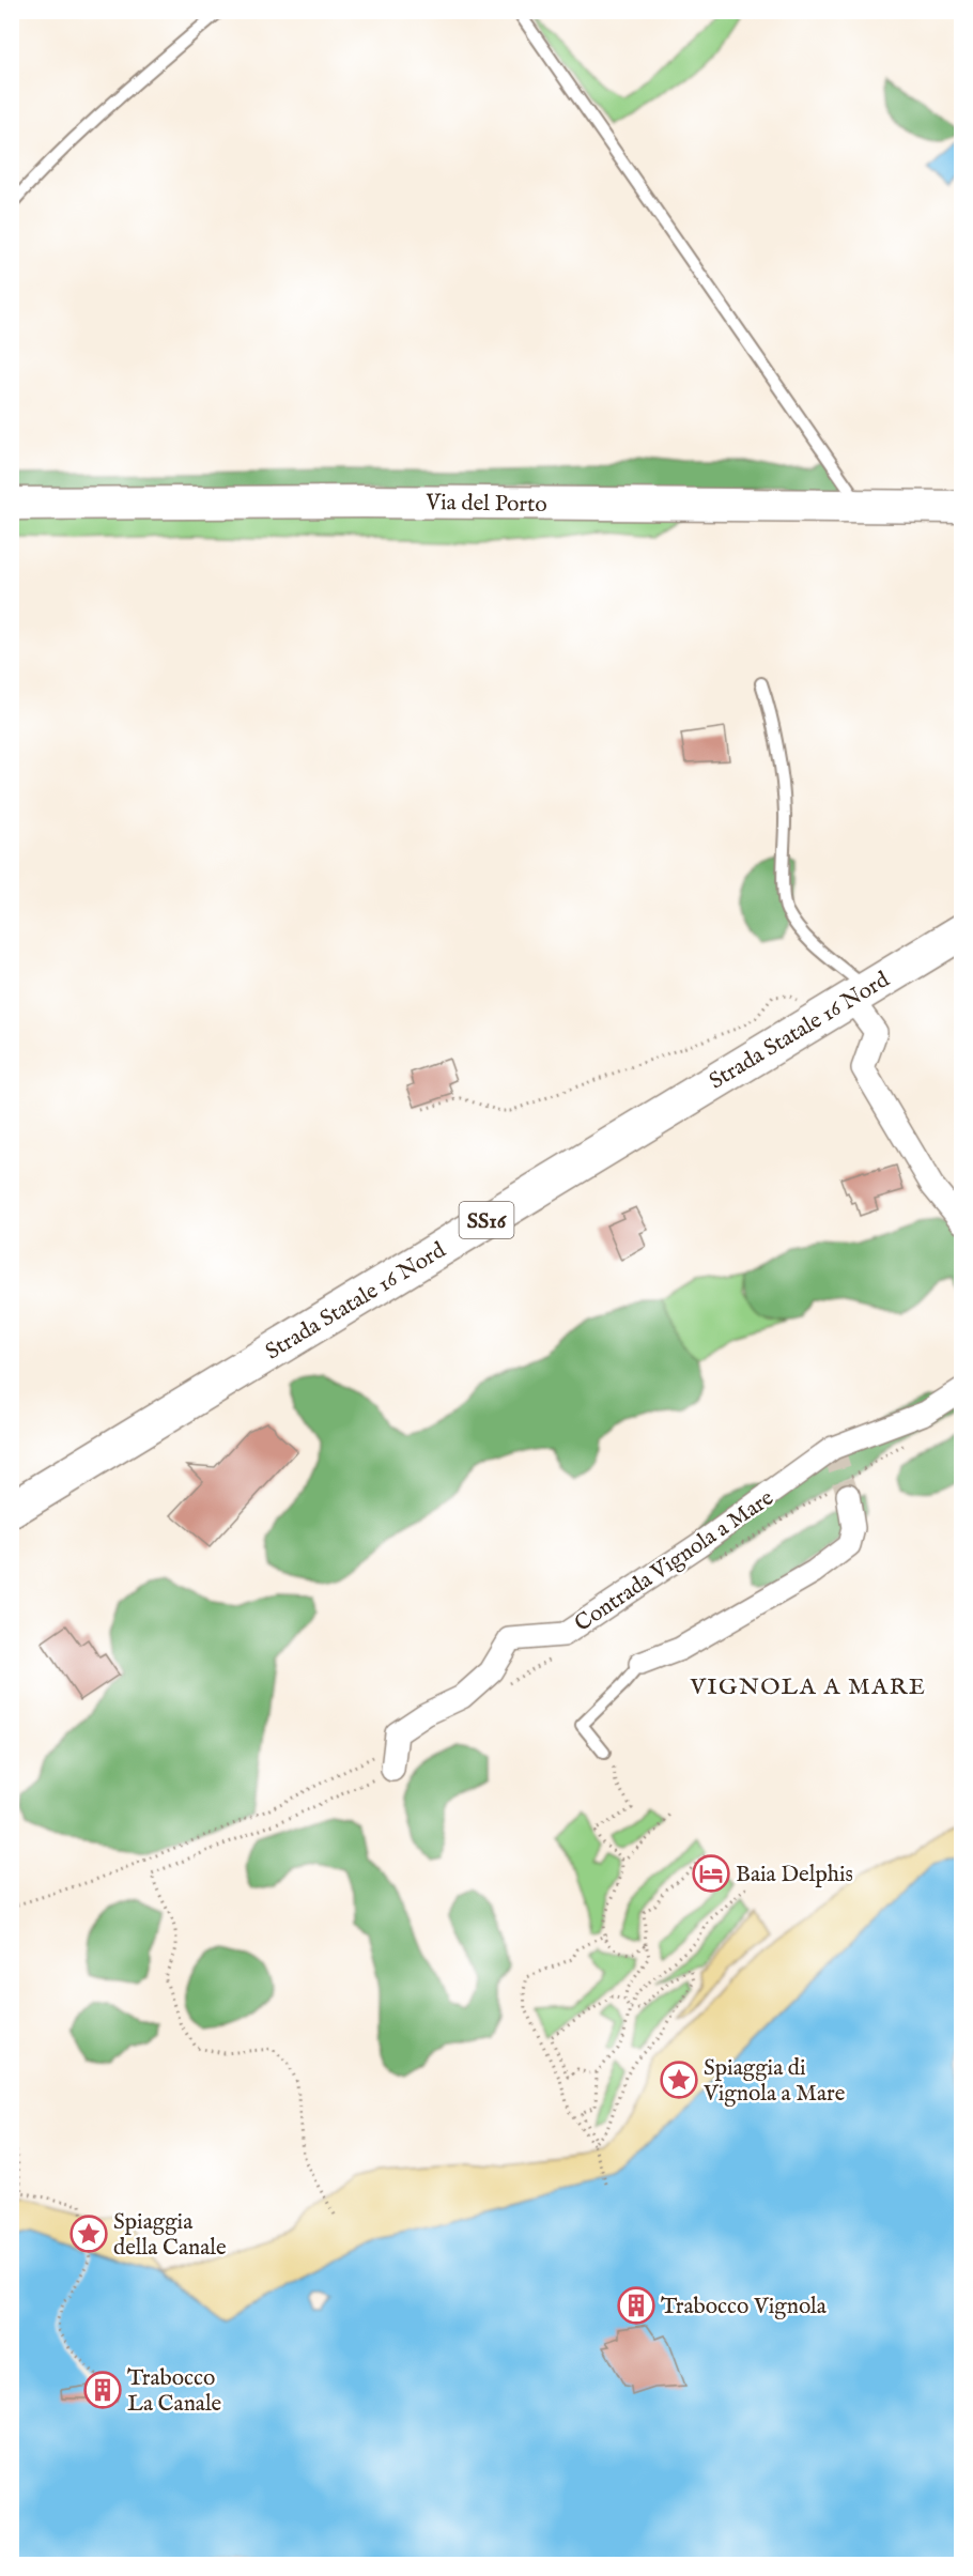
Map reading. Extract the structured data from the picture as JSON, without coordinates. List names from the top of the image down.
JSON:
{
  "streets": {
    "main road": ["Strada Statale 16 Nord", "SS16"],
    "street": ["Via del Porto", "Contrada Vignola a Mare"]
  },
  "districts": ["VIGNOLA A MARE"],
  "places": {
    "hotel": ["Baia Delphis"],
    "place": ["Spiaggia di Vignola a Mare", "Spiaggia della Canale"],
    "building": ["Trabocco Vignola", "Trabocco La Canale"]
  }
}
